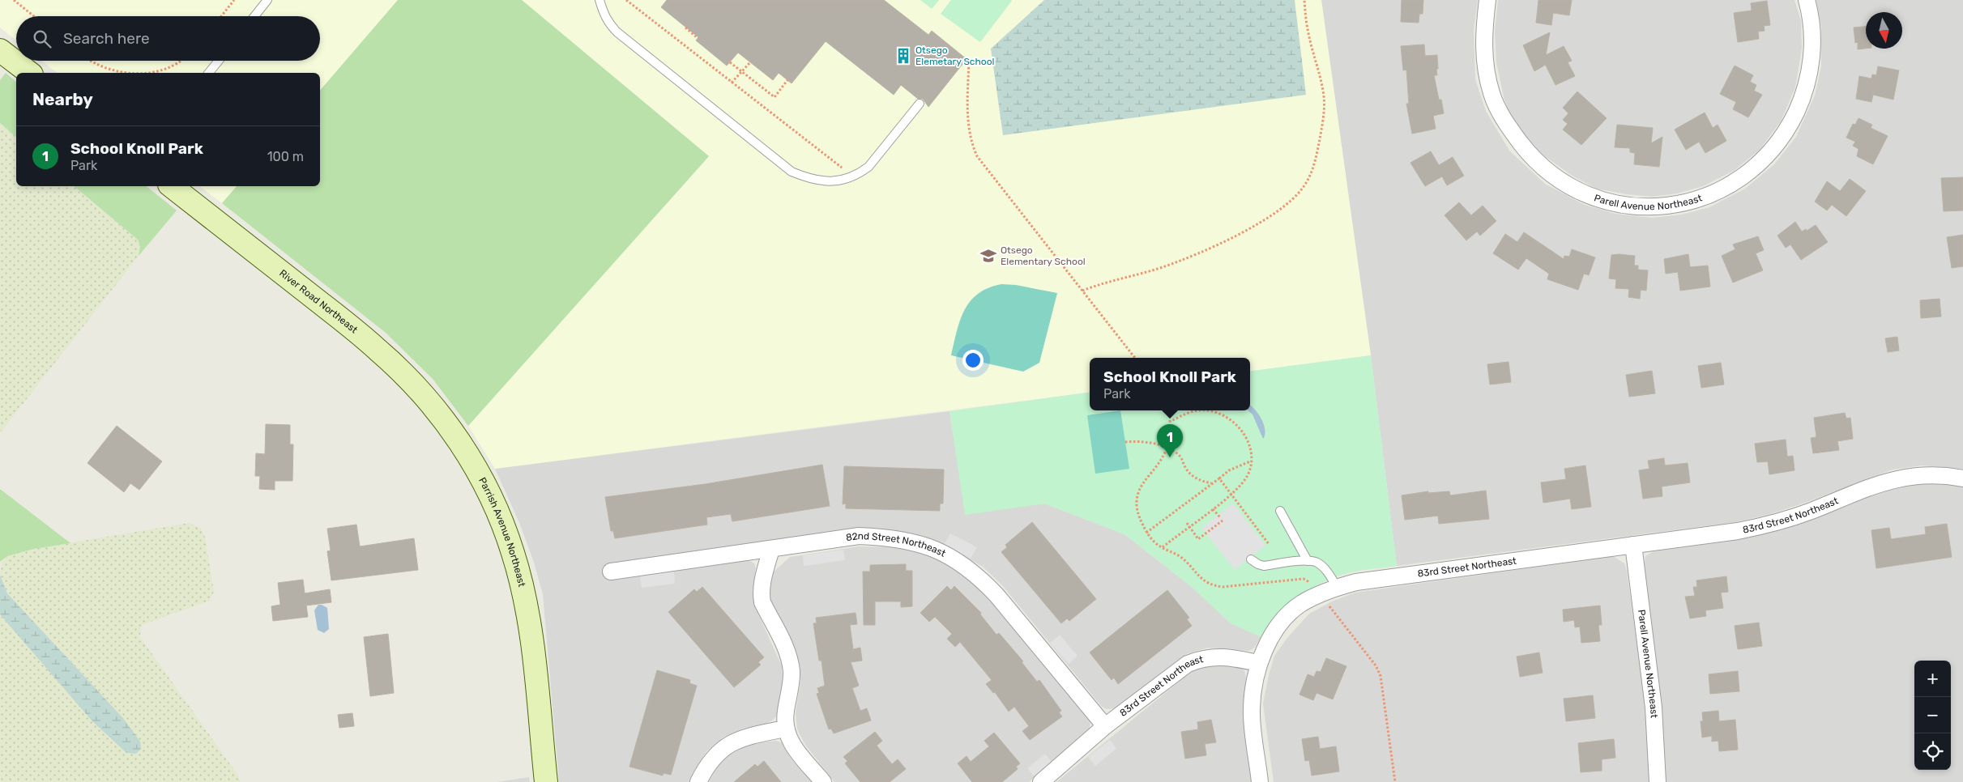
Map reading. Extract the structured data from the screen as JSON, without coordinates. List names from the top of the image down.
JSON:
{
  "streets": {
    "main road": ["River Road Northeast", "Parrish Avenue Northeast"],
    "street": ["Parell Avenue Northeast", "83rd Street Northeast", "82nd Street Northeast"]
  },
  "crossings": [
    ["Parell Avenue Northeast", "83rd Street Northeast"],
    ["River Road Northeast", "Parrish Avenue Northeast"],
    ["83rd Street Northeast", "82nd Street Northeast"]
  ],
  "places": {
    "building": ["Otsego Elemetary School"],
    "school or university": ["Otsego Elementary School"]
  },
  "north": "bottom",
  "page": {
    "search": "Search here",
    "heading": "Nearby",
    "list": [
      {
        "mark": "1",
        "name": "School Knoll Park",
        "note": "Park",
        "value": "100 m"
      }
    ],
    "popup": ["School Knoll Park", "Park"],
    "pins": "1",
    "map_buttons": ["+", "−"]
  }
}
